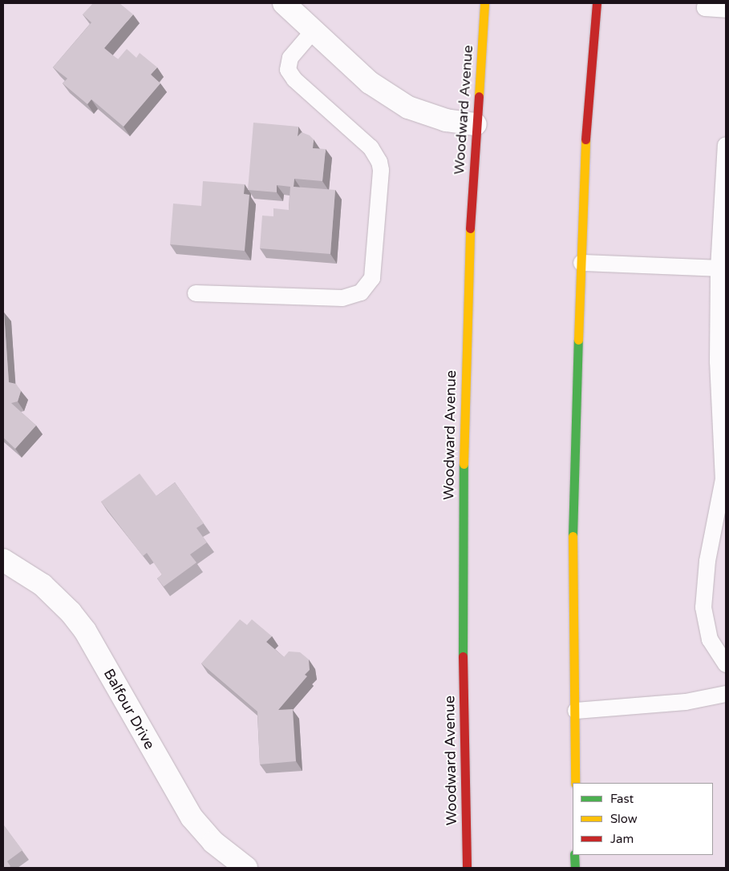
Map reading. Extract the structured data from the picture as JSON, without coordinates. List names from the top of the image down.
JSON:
{
  "streets": {
    "main road": ["Woodward Avenue"],
    "street": ["Balfour Drive"]
  },
  "legend": ["Fast", "Slow", "Jam"]
}
